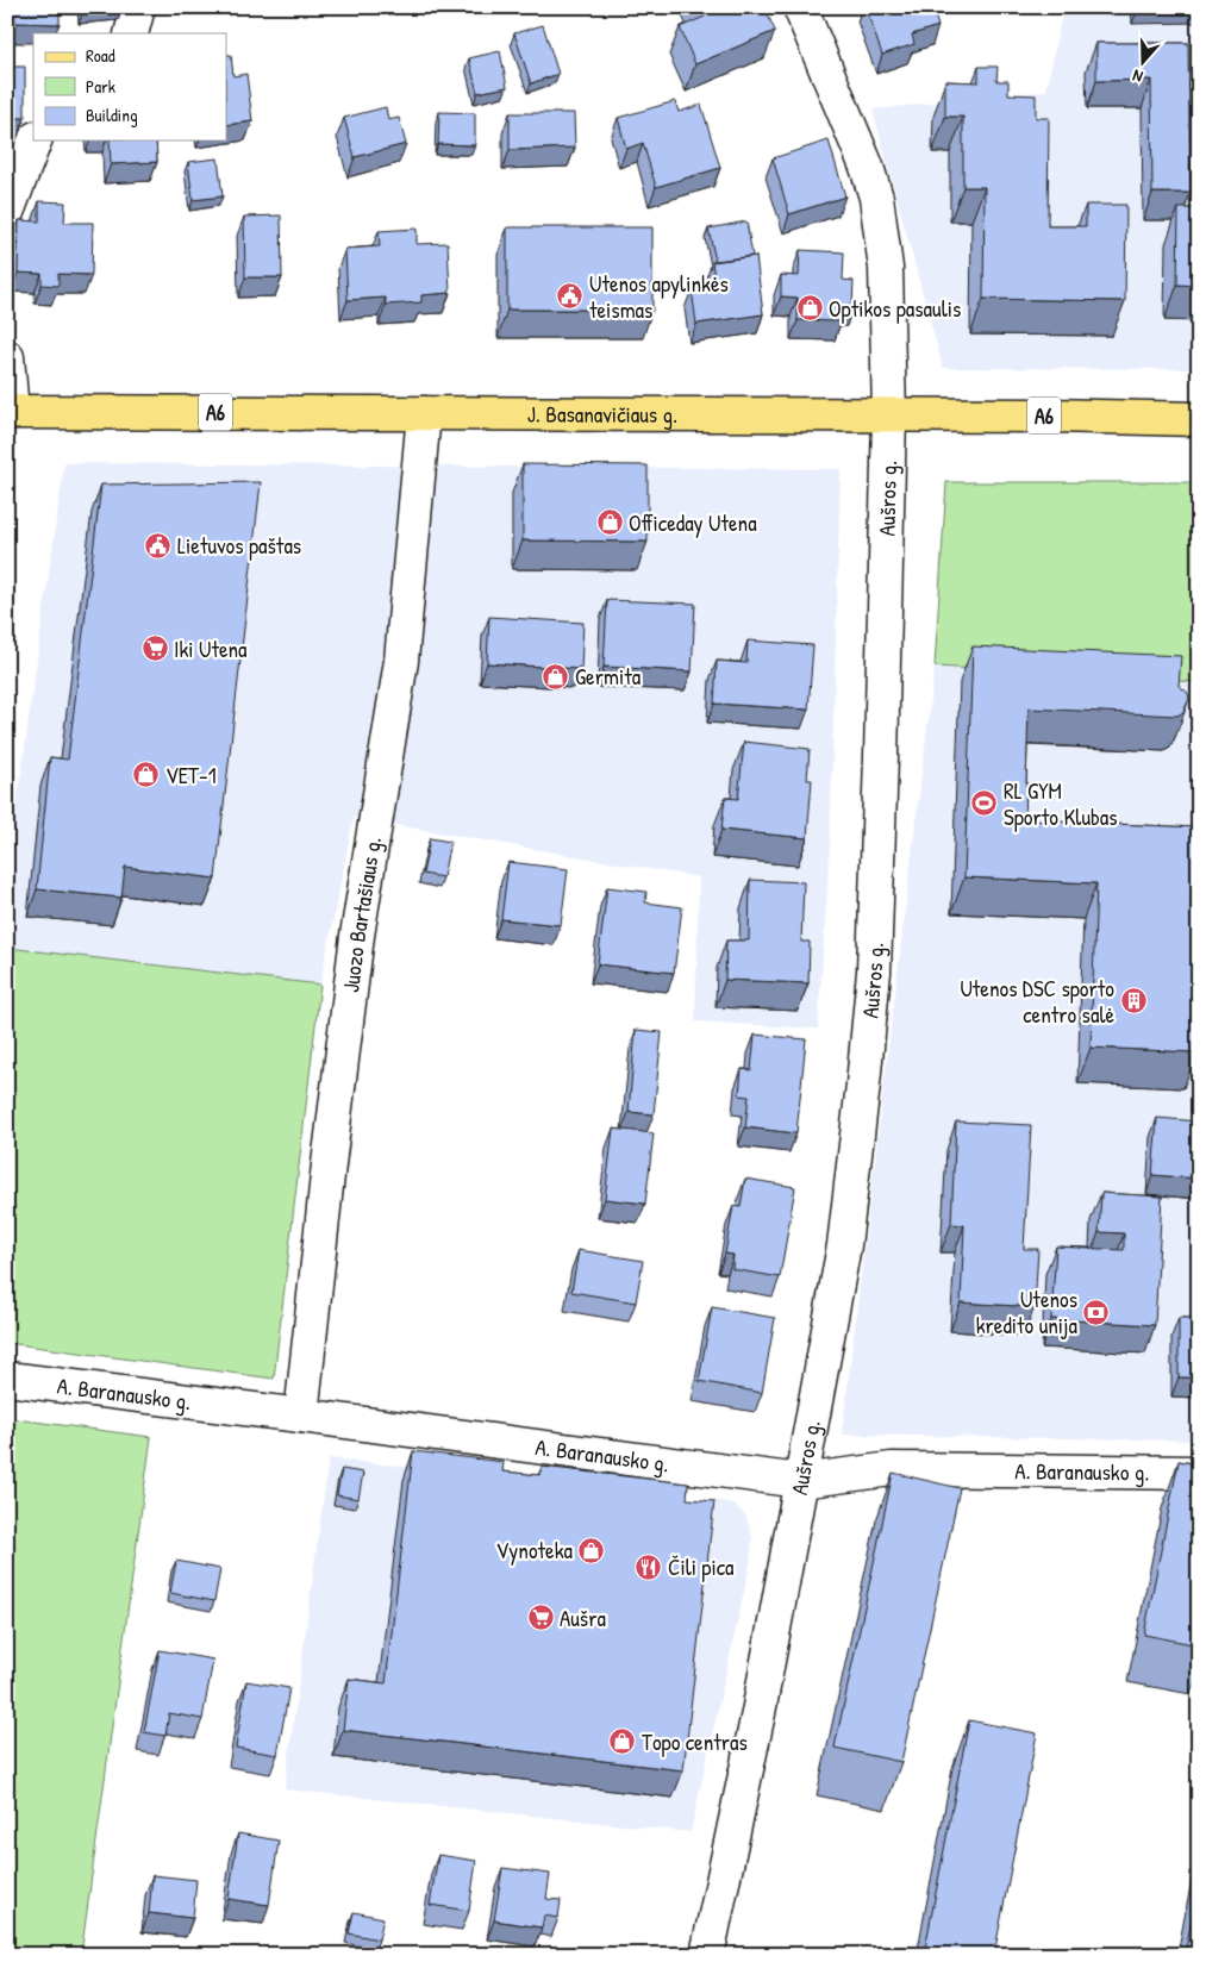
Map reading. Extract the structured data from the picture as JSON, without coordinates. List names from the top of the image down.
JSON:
{
  "streets": {
    "main road": ["A6", "J. Basanavičiaus g."],
    "street": ["Aušros g.", "Juozo Bartašiaus g.", "A. Baranausko g."]
  },
  "crossings": [
    ["J. Basanavičiaus g.", "Aušros g."],
    ["J. Basanavičiaus g.", "Juozo Bartašiaus g."],
    ["Aušros g.", "A. Baranausko g."],
    ["Juozo Bartašiaus g.", "A. Baranausko g."]
  ],
  "places": {
    "public building": ["Utenos apylinkės teismas", "Lietuvos paštas"],
    "shop": [
      "Optikos pasaulis",
      "Officeday Utena",
      "Germita",
      "VET-1",
      "Vynoteka",
      "Topo centras"
    ],
    "supermarket": ["Iki Utena", "Aušra"],
    "sports": ["RL GYM Sporto Klubas"],
    "building": ["Utenos DSC sporto centro salė"],
    "bank": ["Utenos kredito unija"],
    "restaurant": ["Čili pica"]
  },
  "legend": ["Road", "Park", "Building"],
  "north": "bottom"
}
